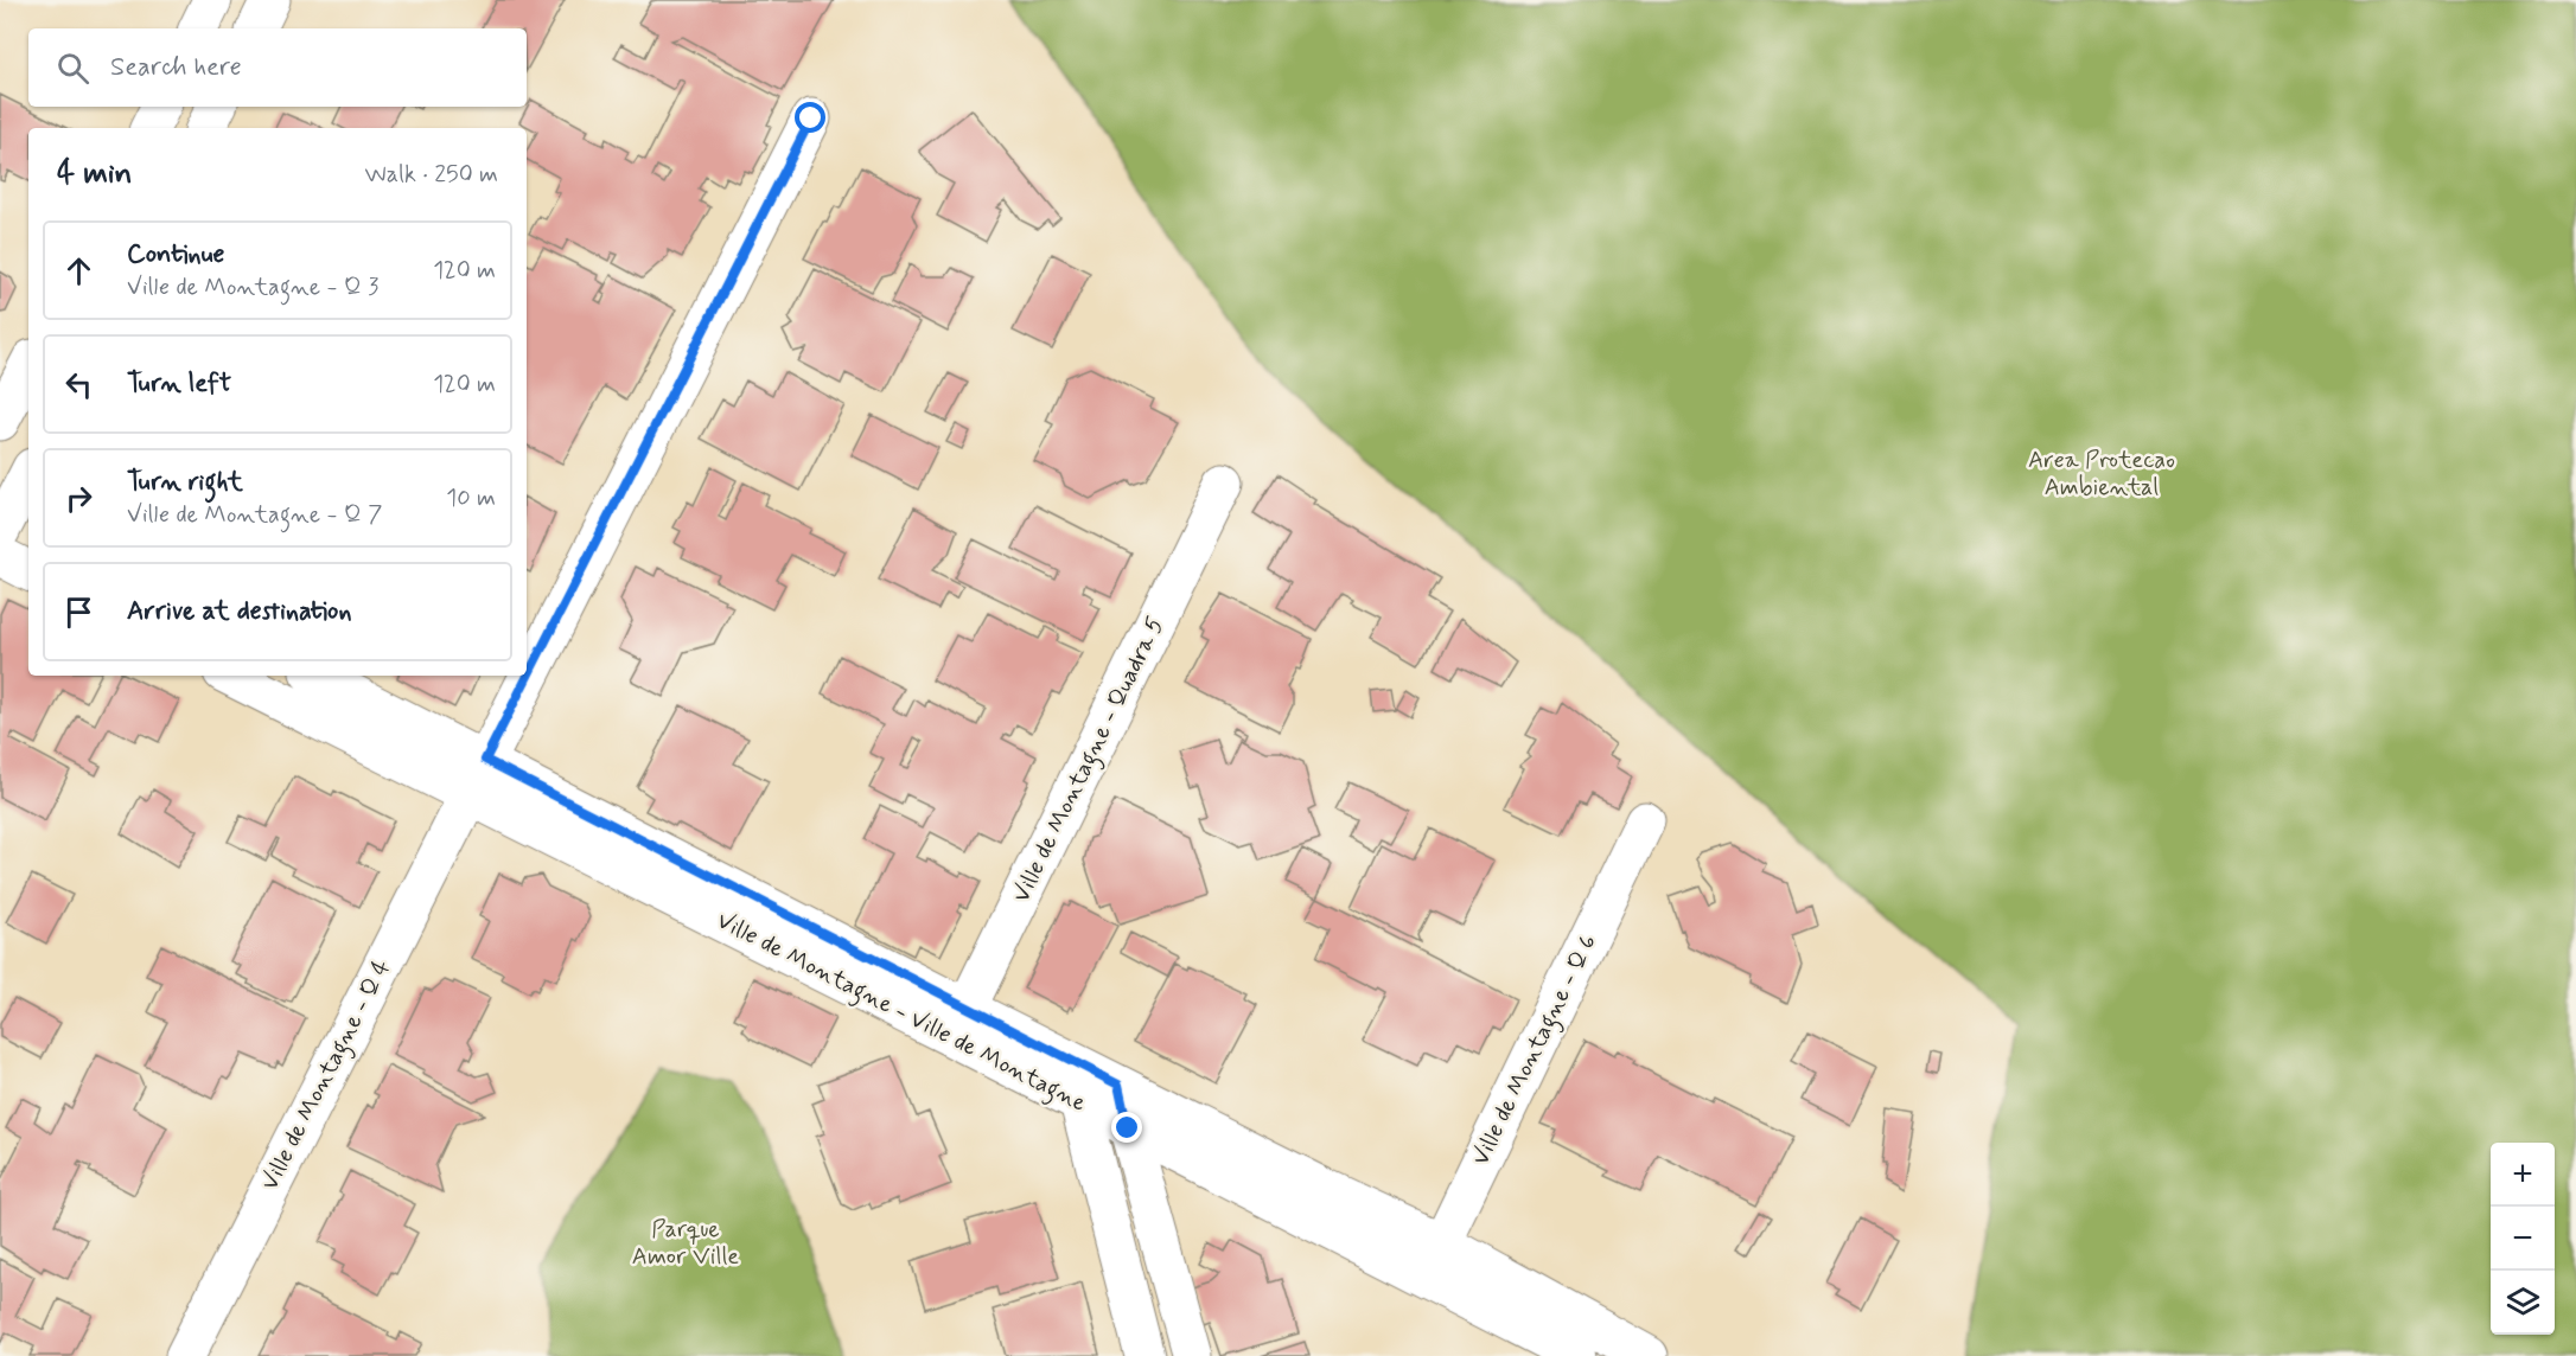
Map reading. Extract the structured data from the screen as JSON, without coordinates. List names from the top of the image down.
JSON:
{
  "streets": {
    "street": [
      "Ville de Montagne - Quadra 5",
      "Ville de Montagne - Ville de Montagne",
      "Ville de Montagne - Q 6",
      "Ville de Montagne - Q 4"
    ]
  },
  "crossings": [
    ["Ville de Montagne - Quadra 5", "Ville de Montagne - Ville de Montagne"],
    ["Ville de Montagne - Ville de Montagne", "Ville de Montagne - Q 6"],
    ["Ville de Montagne - Ville de Montagne", "Ville de Montagne - Q 4"]
  ],
  "parks": ["Area Protecao Ambiental", "Parque Amor Ville"],
  "page": {
    "search": "Search here",
    "heading": ["4 min", "Walk · 250 m"],
    "list": [
      ["Continue", "Ville de Montagne - Q 3", "120 m"],
      ["Turn left", "120 m"],
      ["Turn right", "Ville de Montagne - Q 7", "10 m"],
      "Arrive at destination"
    ],
    "map_buttons": ["+", "−"]
  }
}
